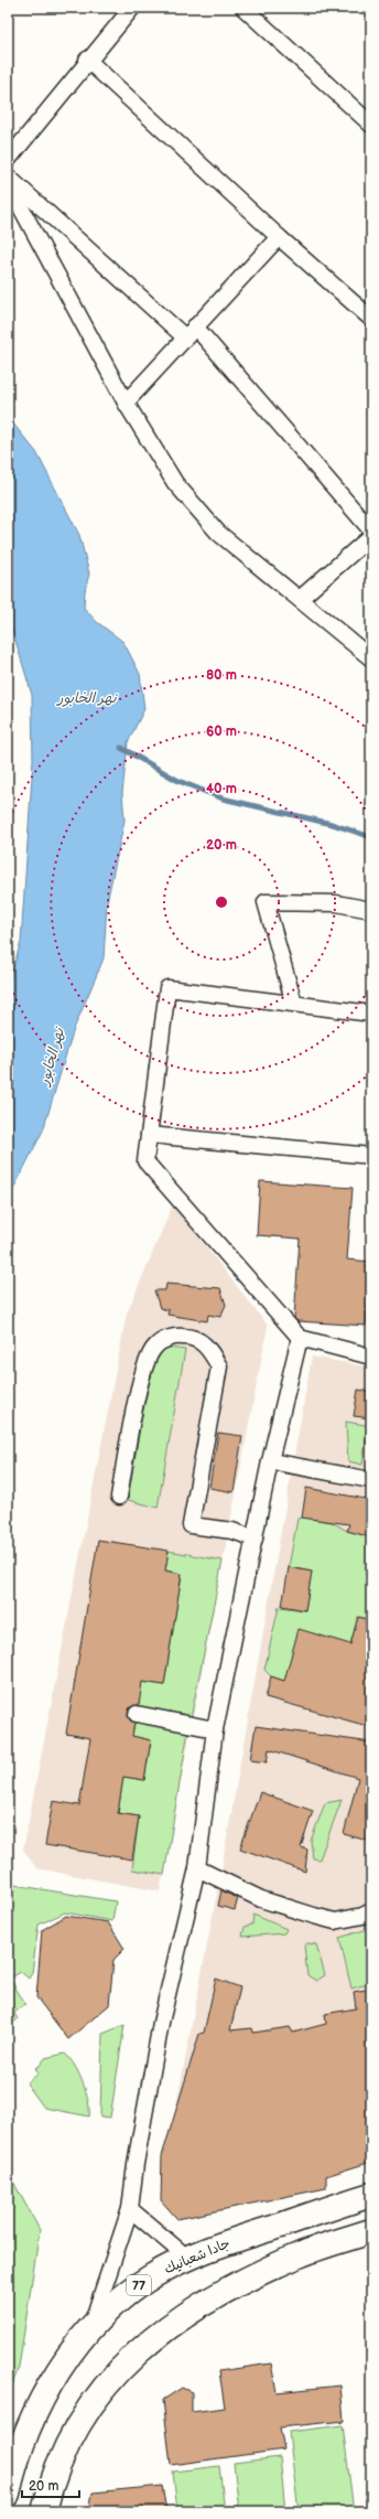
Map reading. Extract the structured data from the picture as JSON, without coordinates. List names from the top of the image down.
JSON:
{
  "streets": {
    "highway": ["جادا شعبانيك", "77"]
  },
  "water": ["نهر الخابور"],
  "scale_bar": "20 m",
  "rings": [
    "80 m",
    "60 m",
    "40 m",
    "20 m"
  ]
}
